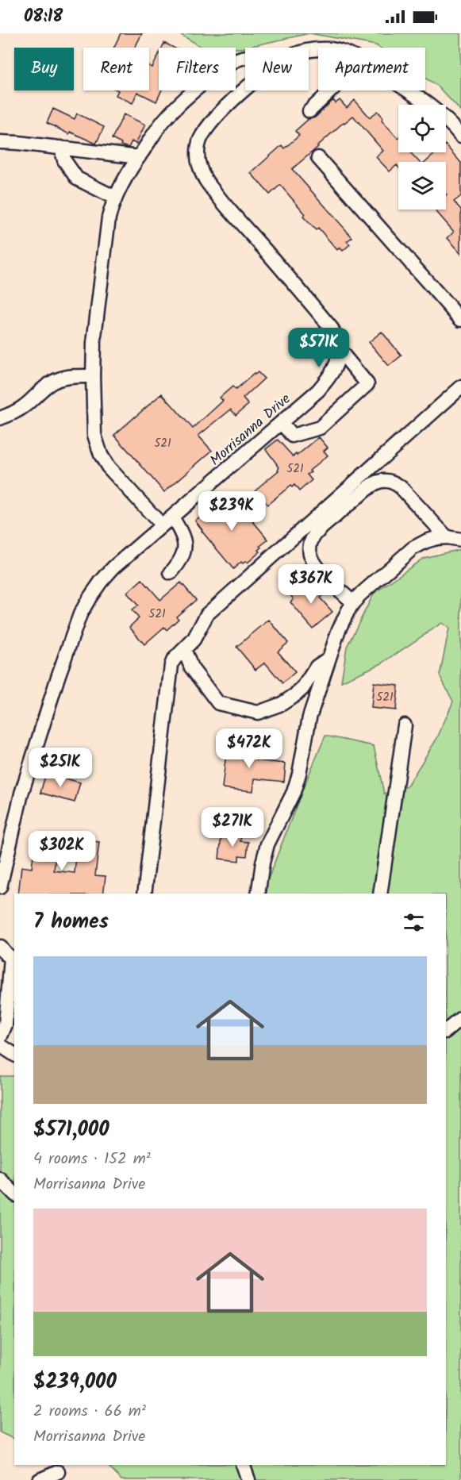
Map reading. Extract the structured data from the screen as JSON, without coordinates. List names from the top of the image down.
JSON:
{
  "streets": {
    "street": ["Morrisanna Drive"]
  },
  "house_numbers": [
    "521",
    "521",
    "521",
    "521"
  ],
  "page": {
    "status": "08:18",
    "chip": [
      "Buy",
      "Rent",
      "Filters",
      "New",
      "Apartment"
    ],
    "price": [
      "$571K",
      "$239K",
      "$367K",
      "$472K",
      "$251K",
      "$271K",
      "$302K"
    ],
    "heading": "7 homes",
    "list": [
      {
        "name": "$571,000",
        "note": "4 rooms · 152 m² · Morrisanna Drive"
      },
      {
        "name": "$239,000",
        "note": "2 rooms · 66 m² · Morrisanna Drive"
      }
    ]
  }
}
